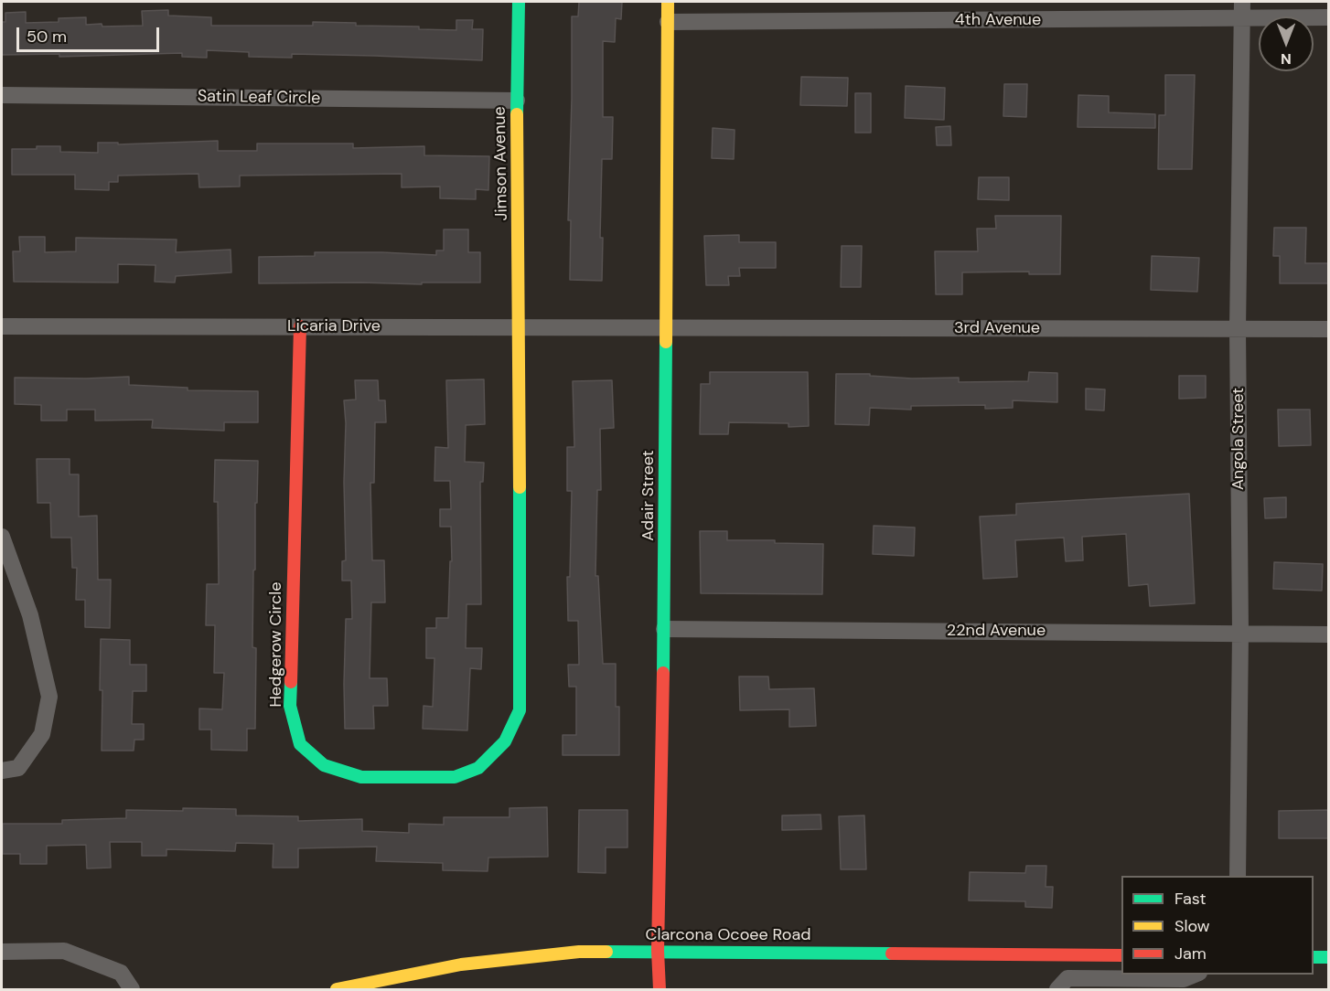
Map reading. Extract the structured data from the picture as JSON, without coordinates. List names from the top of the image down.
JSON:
{
  "streets": {
    "street": [
      "4th Avenue",
      "Satin Leaf Circle",
      "Jimson Avenue",
      "Licaria Drive",
      "3rd Avenue",
      "Angola Street",
      "Adair Street",
      "22nd Avenue",
      "Hedgerow Circle",
      "Clarcona Ocoee Road"
    ]
  },
  "crossings": [
    ["4th Avenue", "Angola Street"],
    ["4th Avenue", "Adair Street"],
    ["Satin Leaf Circle", "Jimson Avenue"],
    ["Jimson Avenue", "Licaria Drive"],
    ["Jimson Avenue", "Hedgerow Circle"],
    ["Licaria Drive", "3rd Avenue"],
    ["Licaria Drive", "Adair Street"],
    ["Licaria Drive", "Hedgerow Circle"],
    ["3rd Avenue", "Angola Street"],
    ["3rd Avenue", "Adair Street"],
    ["Angola Street", "22nd Avenue"],
    ["Adair Street", "22nd Avenue"],
    ["Adair Street", "Clarcona Ocoee Road"]
  ],
  "legend": ["Fast", "Slow", "Jam"],
  "scale_bar": "50 m",
  "north": "bottom"
}
